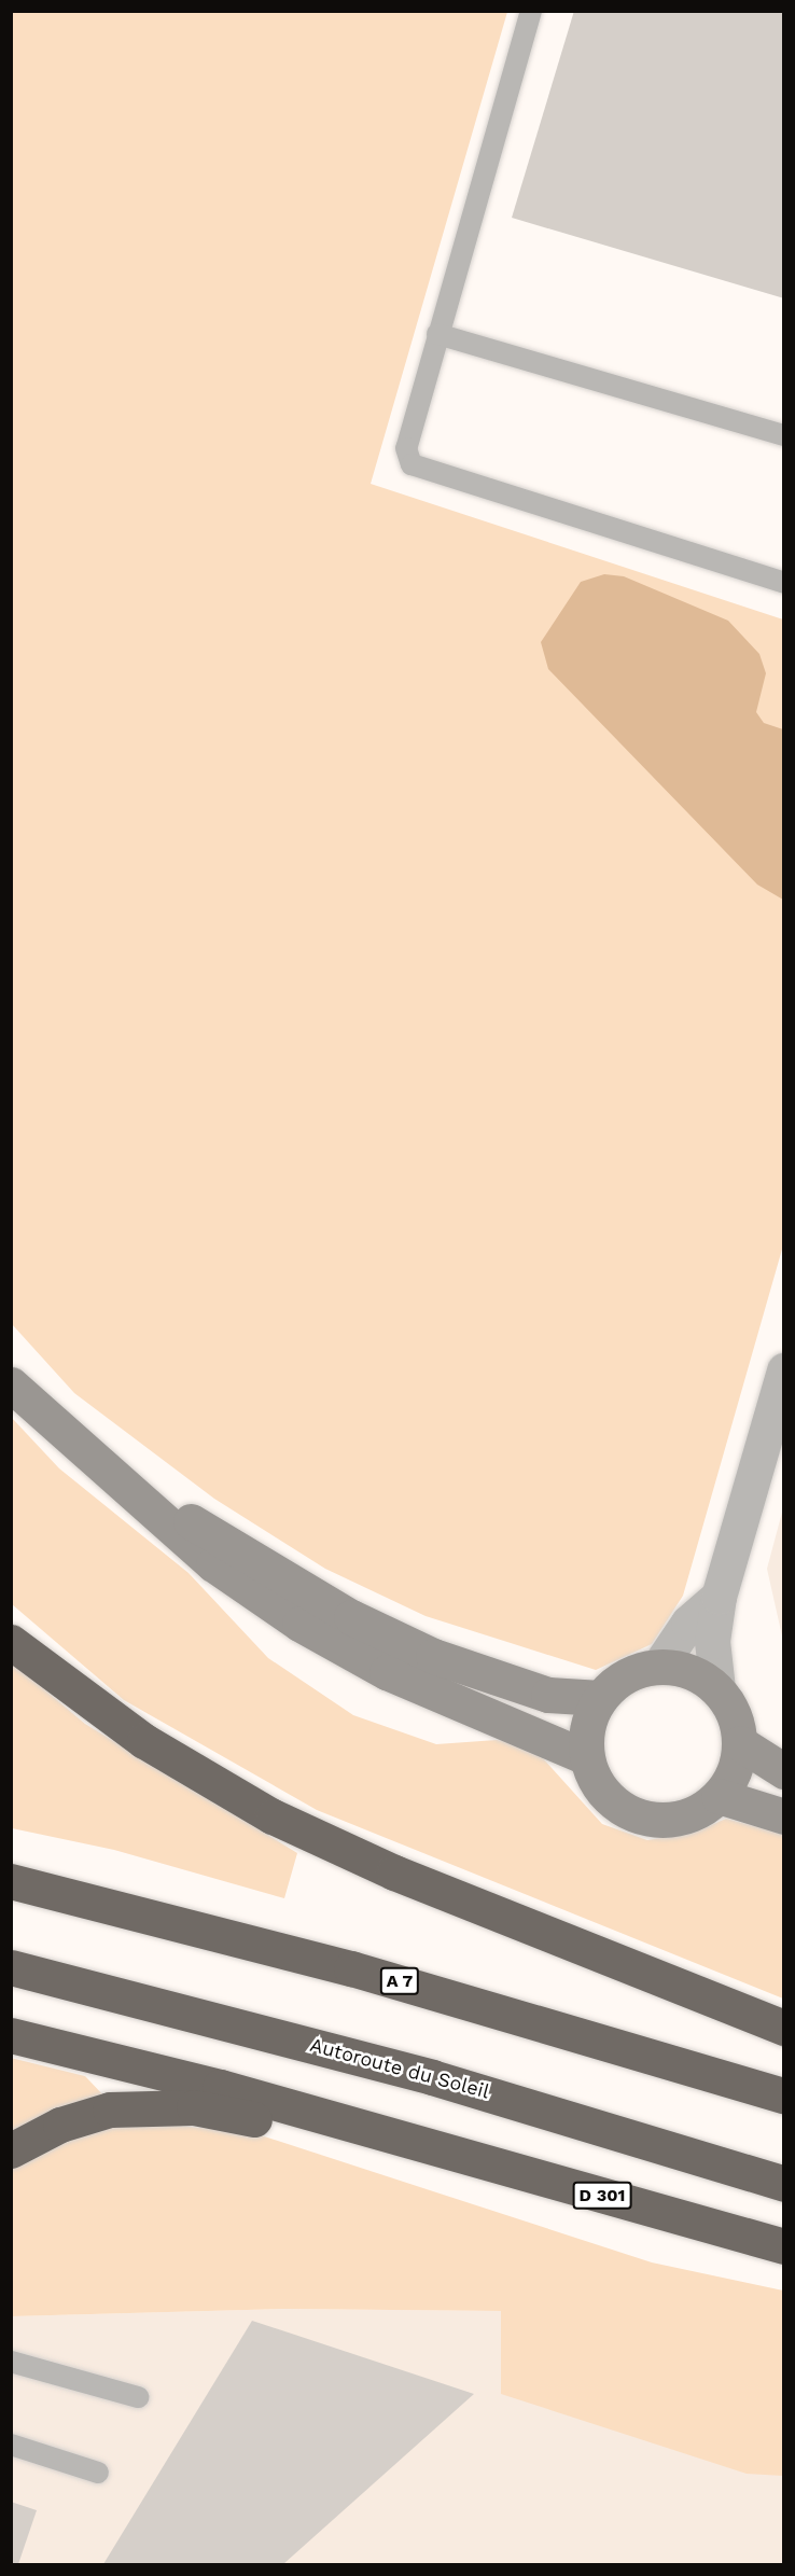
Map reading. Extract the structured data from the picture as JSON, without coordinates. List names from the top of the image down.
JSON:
{
  "streets": {
    "highway": ["A 7", "Autoroute du Soleil", "D 301"]
  }
}
